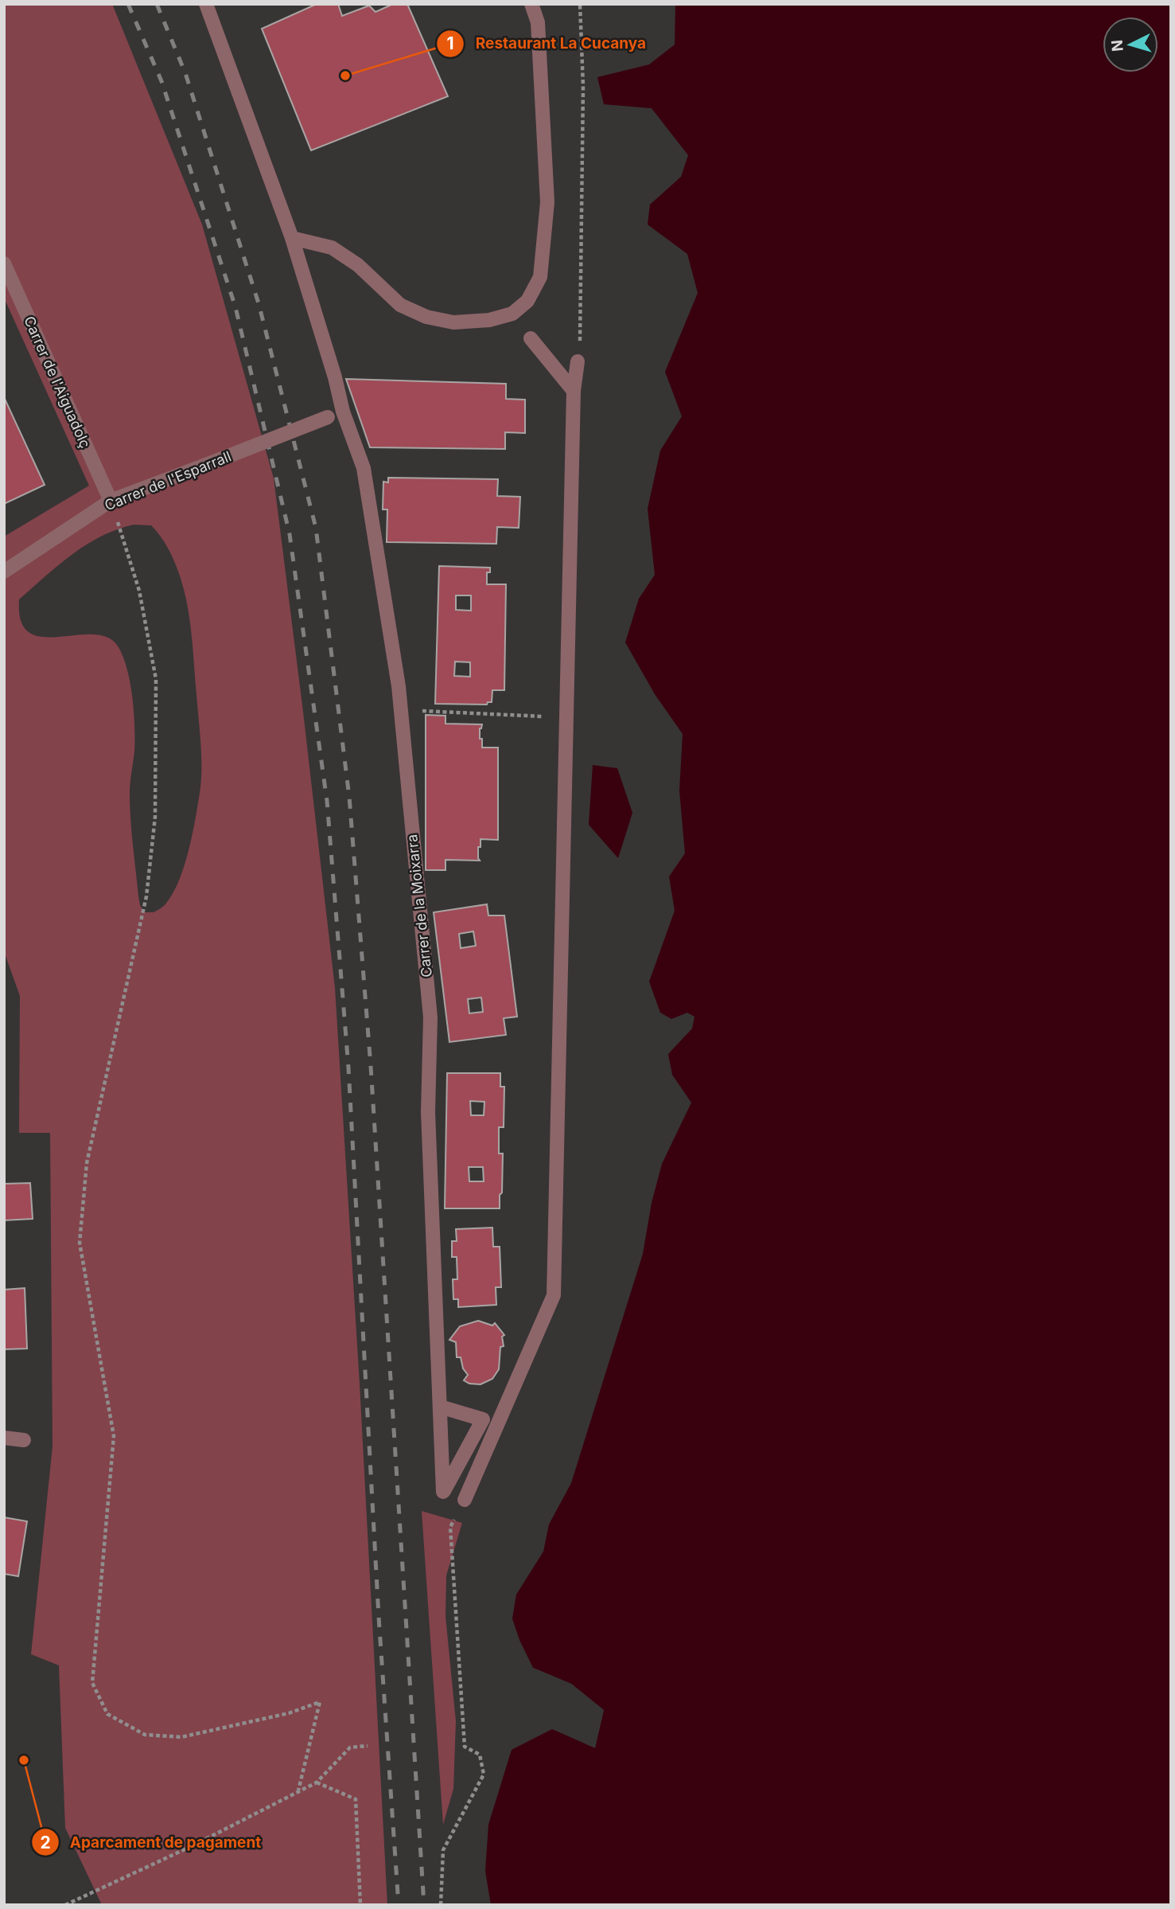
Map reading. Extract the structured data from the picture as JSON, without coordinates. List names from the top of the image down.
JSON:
{
  "streets": {
    "street": ["Carrer de l'Aiguadolç", "Carrer de l'Esparrall", "Carrer de la Moixarra"]
  },
  "crossings": [
    ["Carrer de l'Aiguadolç", "Carrer de l'Esparrall"],
    ["Carrer de l'Esparrall", "Carrer de la Moixarra"]
  ],
  "places": ["Restaurant La Cucanya", "Aparcament de pagament"],
  "north": "left"
}
